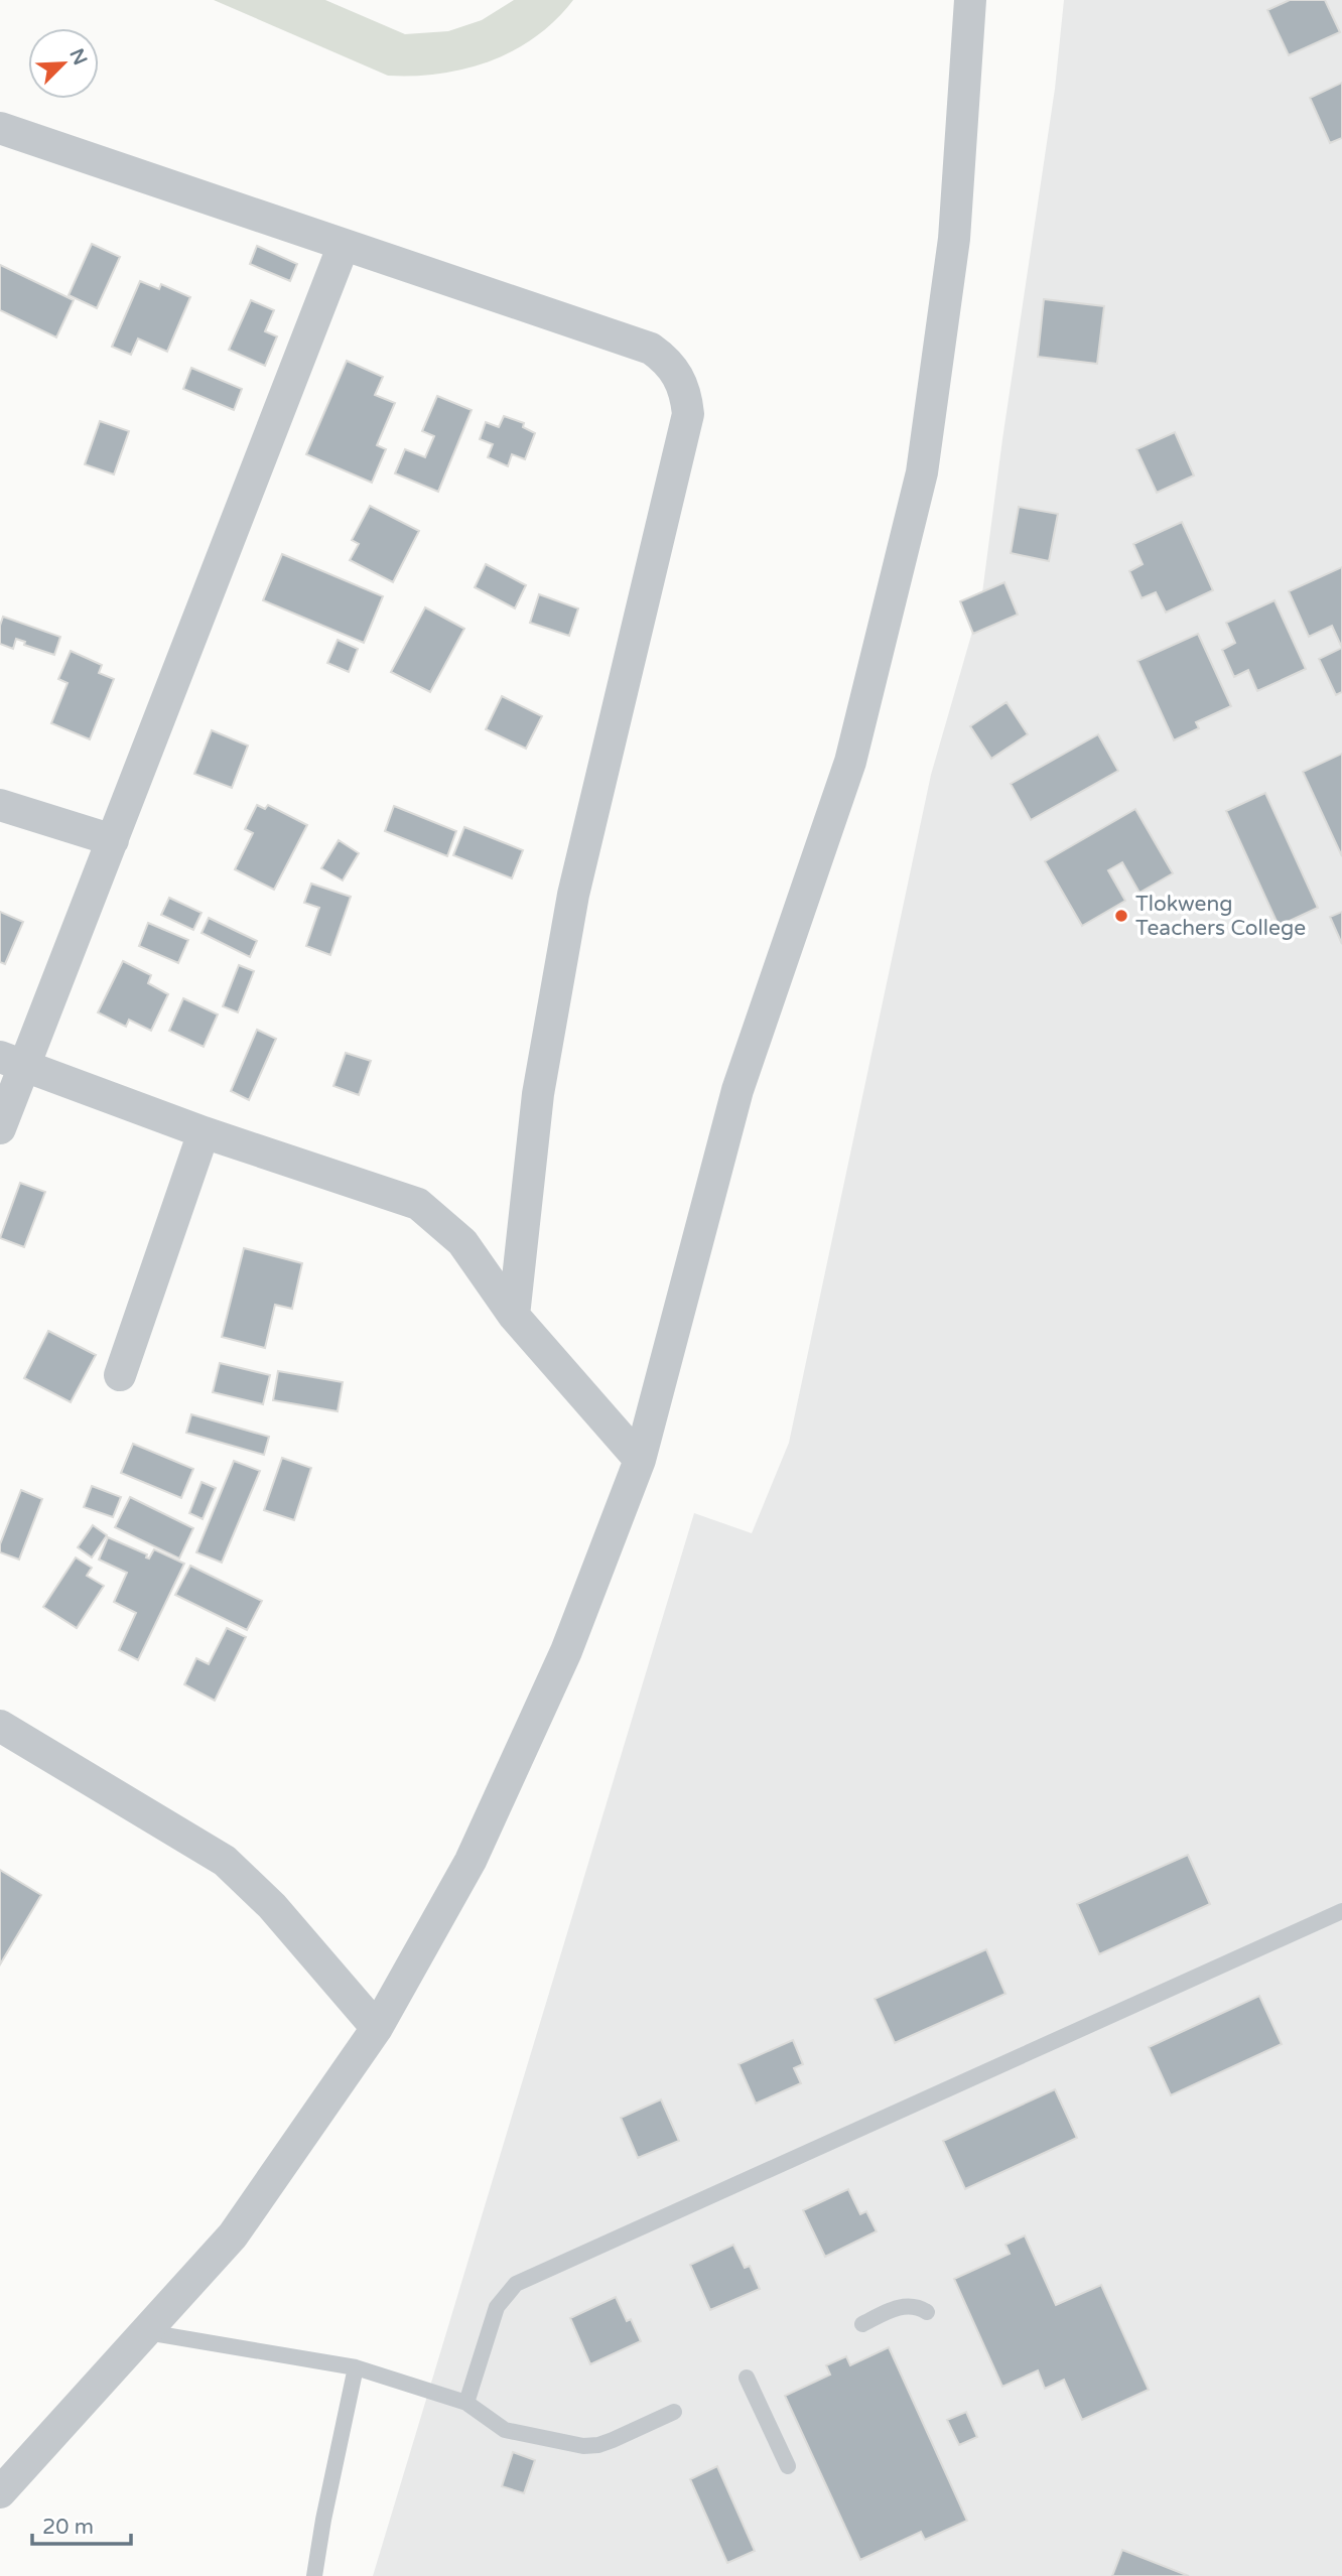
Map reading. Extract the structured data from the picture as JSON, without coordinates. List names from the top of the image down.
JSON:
{
  "places": ["Tlokweng Teachers College"],
  "scale_bar": "20 m",
  "north": "top right"
}
